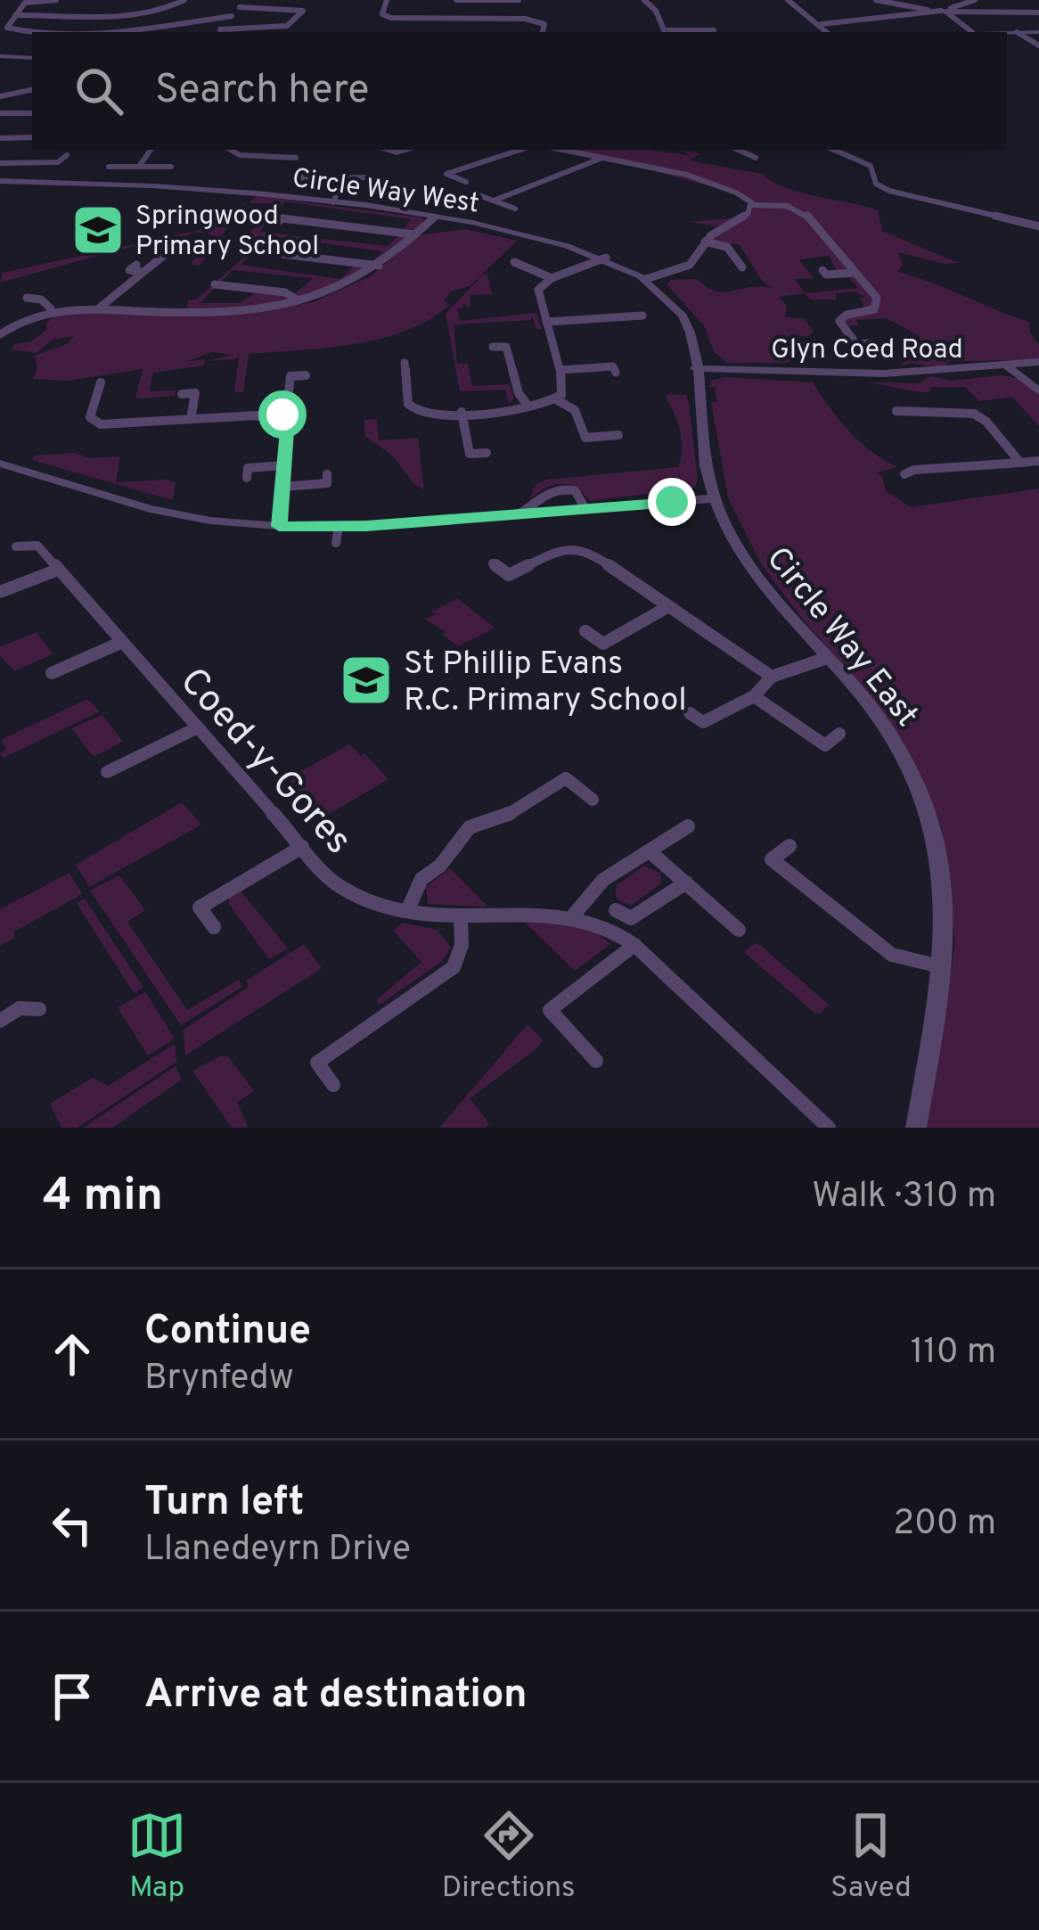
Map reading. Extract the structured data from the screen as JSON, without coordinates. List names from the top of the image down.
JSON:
{
  "streets": {
    "street": [
      "Circle Way West",
      "Glyn Coed Road",
      "Circle Way East",
      "Coed-y-Gores"
    ]
  },
  "crossings": [
    ["Circle Way West", "Glyn Coed Road"],
    ["Circle Way West", "Circle Way East"],
    ["Glyn Coed Road", "Circle Way East"]
  ],
  "places": {
    "school or university": ["Springwood Primary School", "St Phillip Evans R.C. Primary School"]
  },
  "page": {
    "search": "Search here",
    "heading": ["4 min", "Walk · 310 m"],
    "list": [
      ["Continue", "Brynfedw", "110 m"],
      ["Turn left", "Llanedeyrn Drive", "200 m"],
      "Arrive at destination"
    ],
    "nav": ["Map", "Directions", "Saved"]
  }
}
